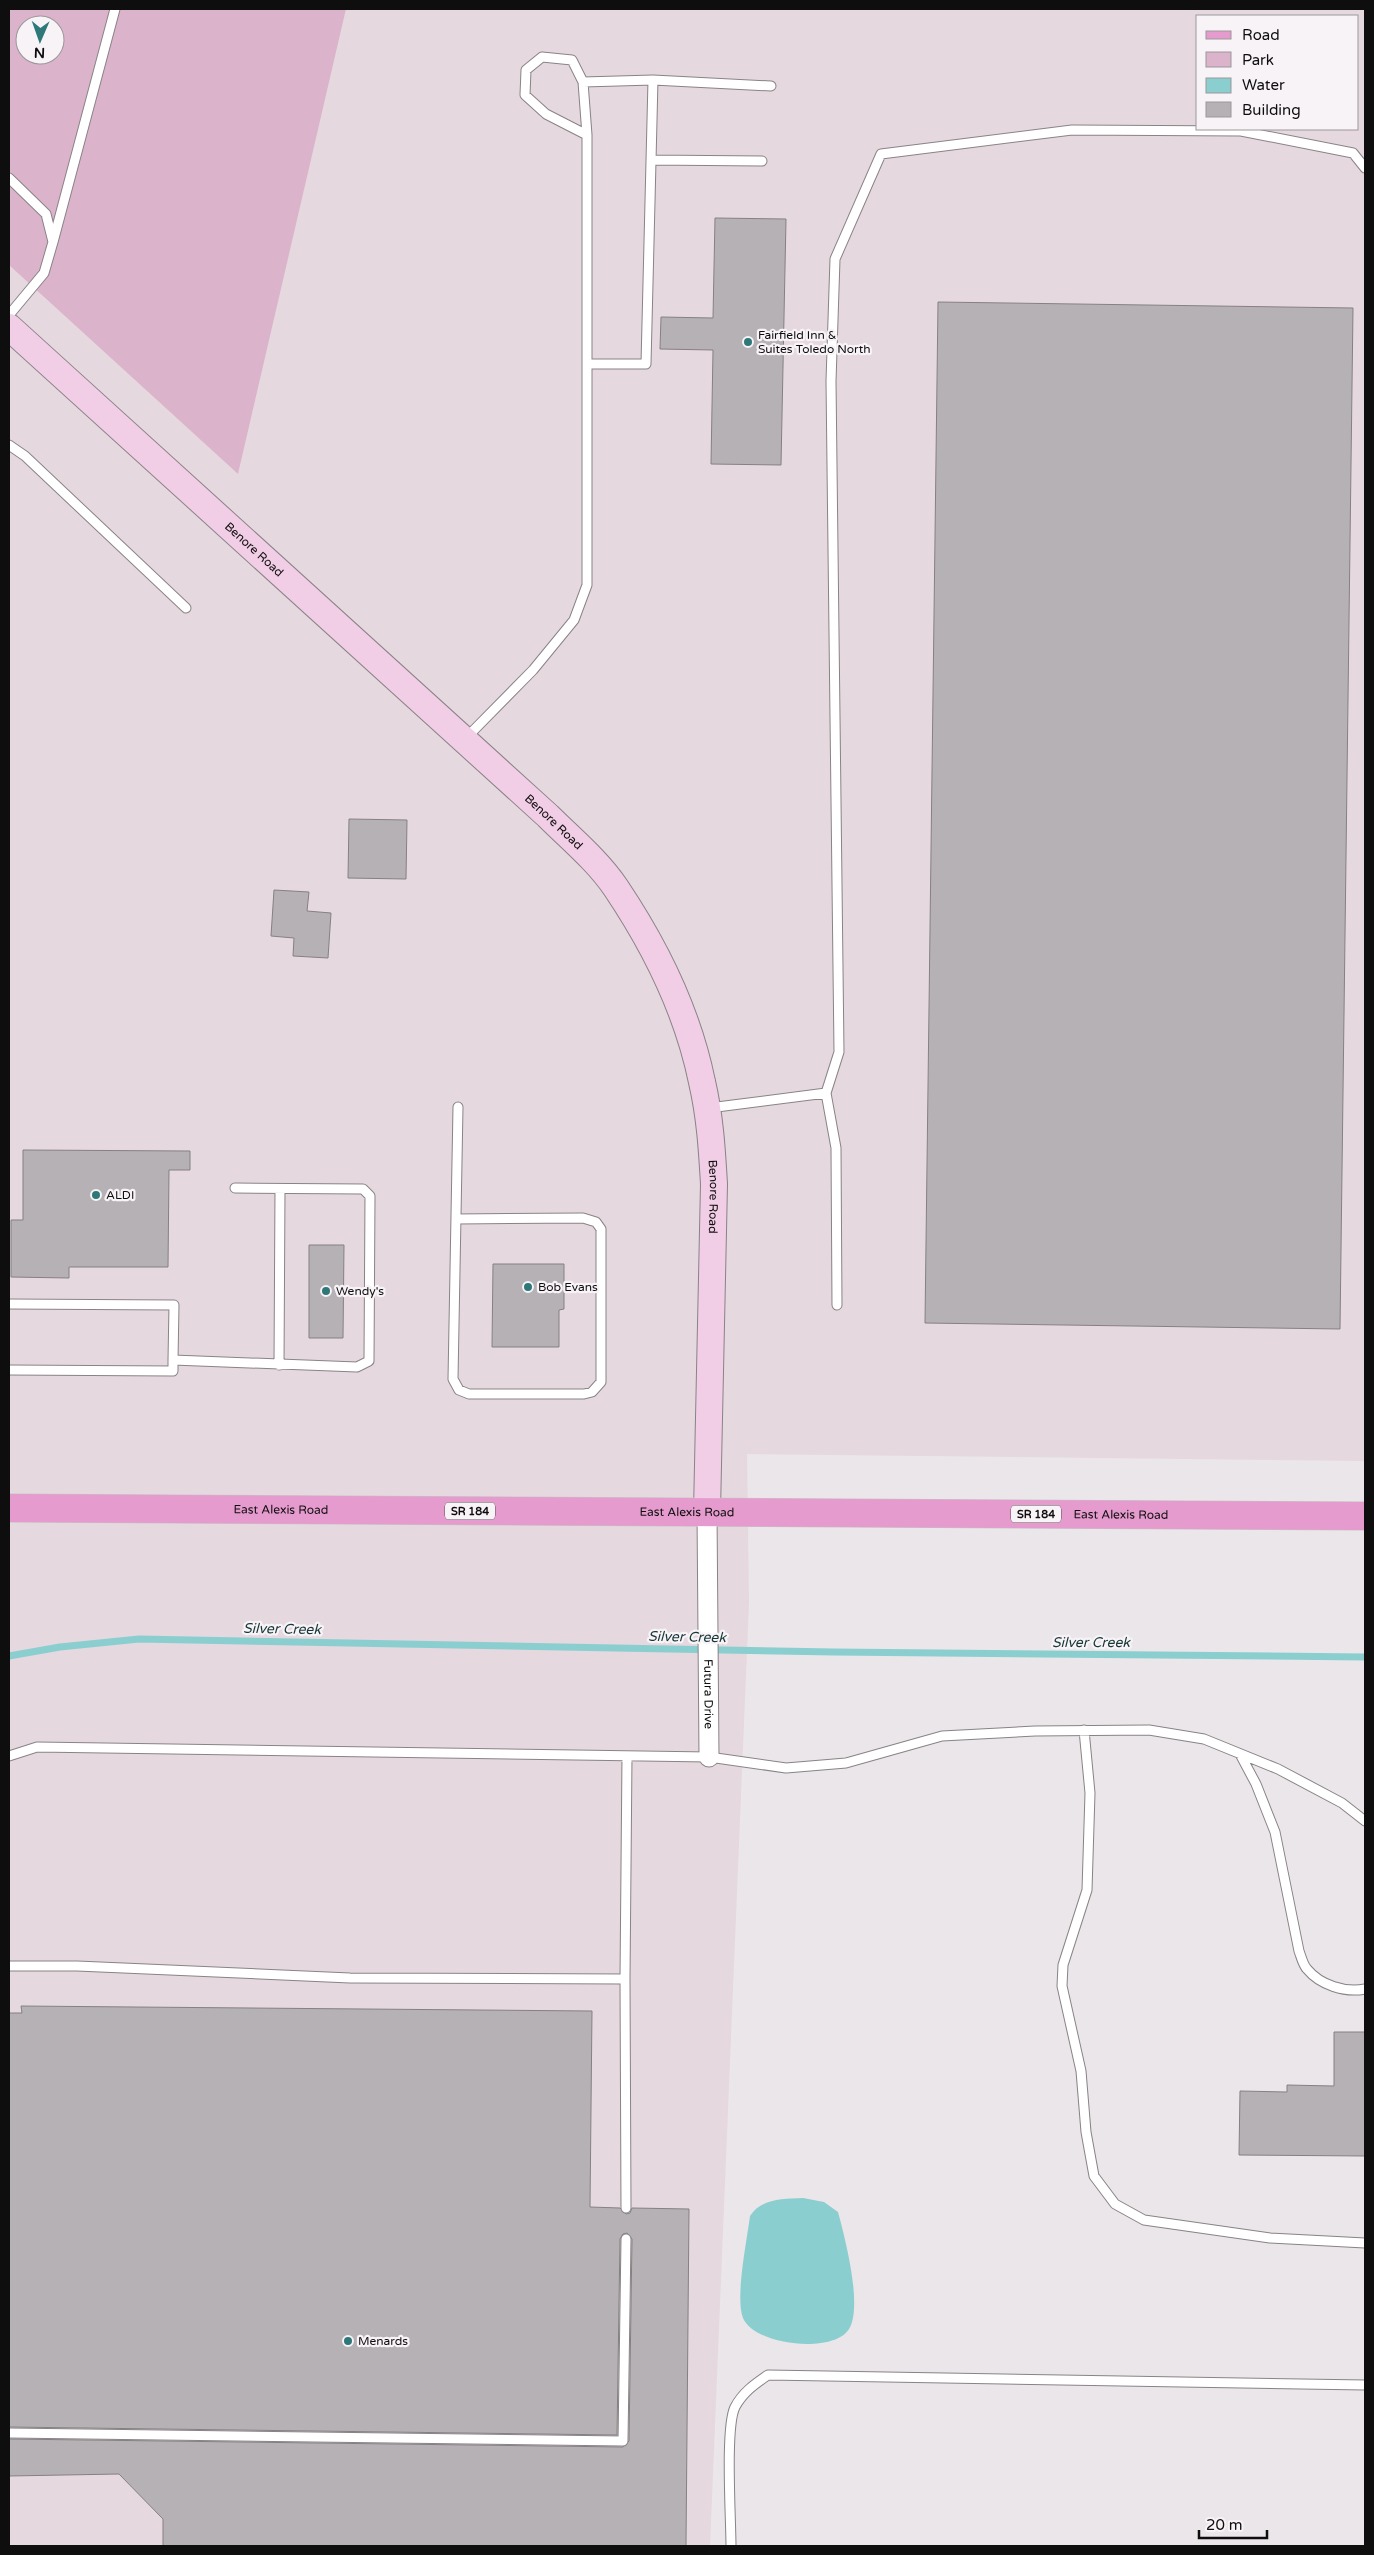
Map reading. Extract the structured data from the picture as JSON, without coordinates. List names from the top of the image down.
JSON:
{
  "streets": {
    "main road": ["Benore Road", "East Alexis Road", "SR 184"],
    "street": ["Futura Drive"]
  },
  "crossings": [
    ["Benore Road", "East Alexis Road"],
    ["Benore Road", "Futura Drive"],
    ["East Alexis Road", "Futura Drive"]
  ],
  "water": ["Silver Creek"],
  "places": [
    "Fairfield Inn & Suites Toledo North",
    "ALDI",
    "Bob Evans",
    "Wendy's",
    "Menards"
  ],
  "legend": [
    "Road",
    "Park",
    "Water",
    "Building"
  ],
  "scale_bar": "20 m",
  "north": "bottom"
}
